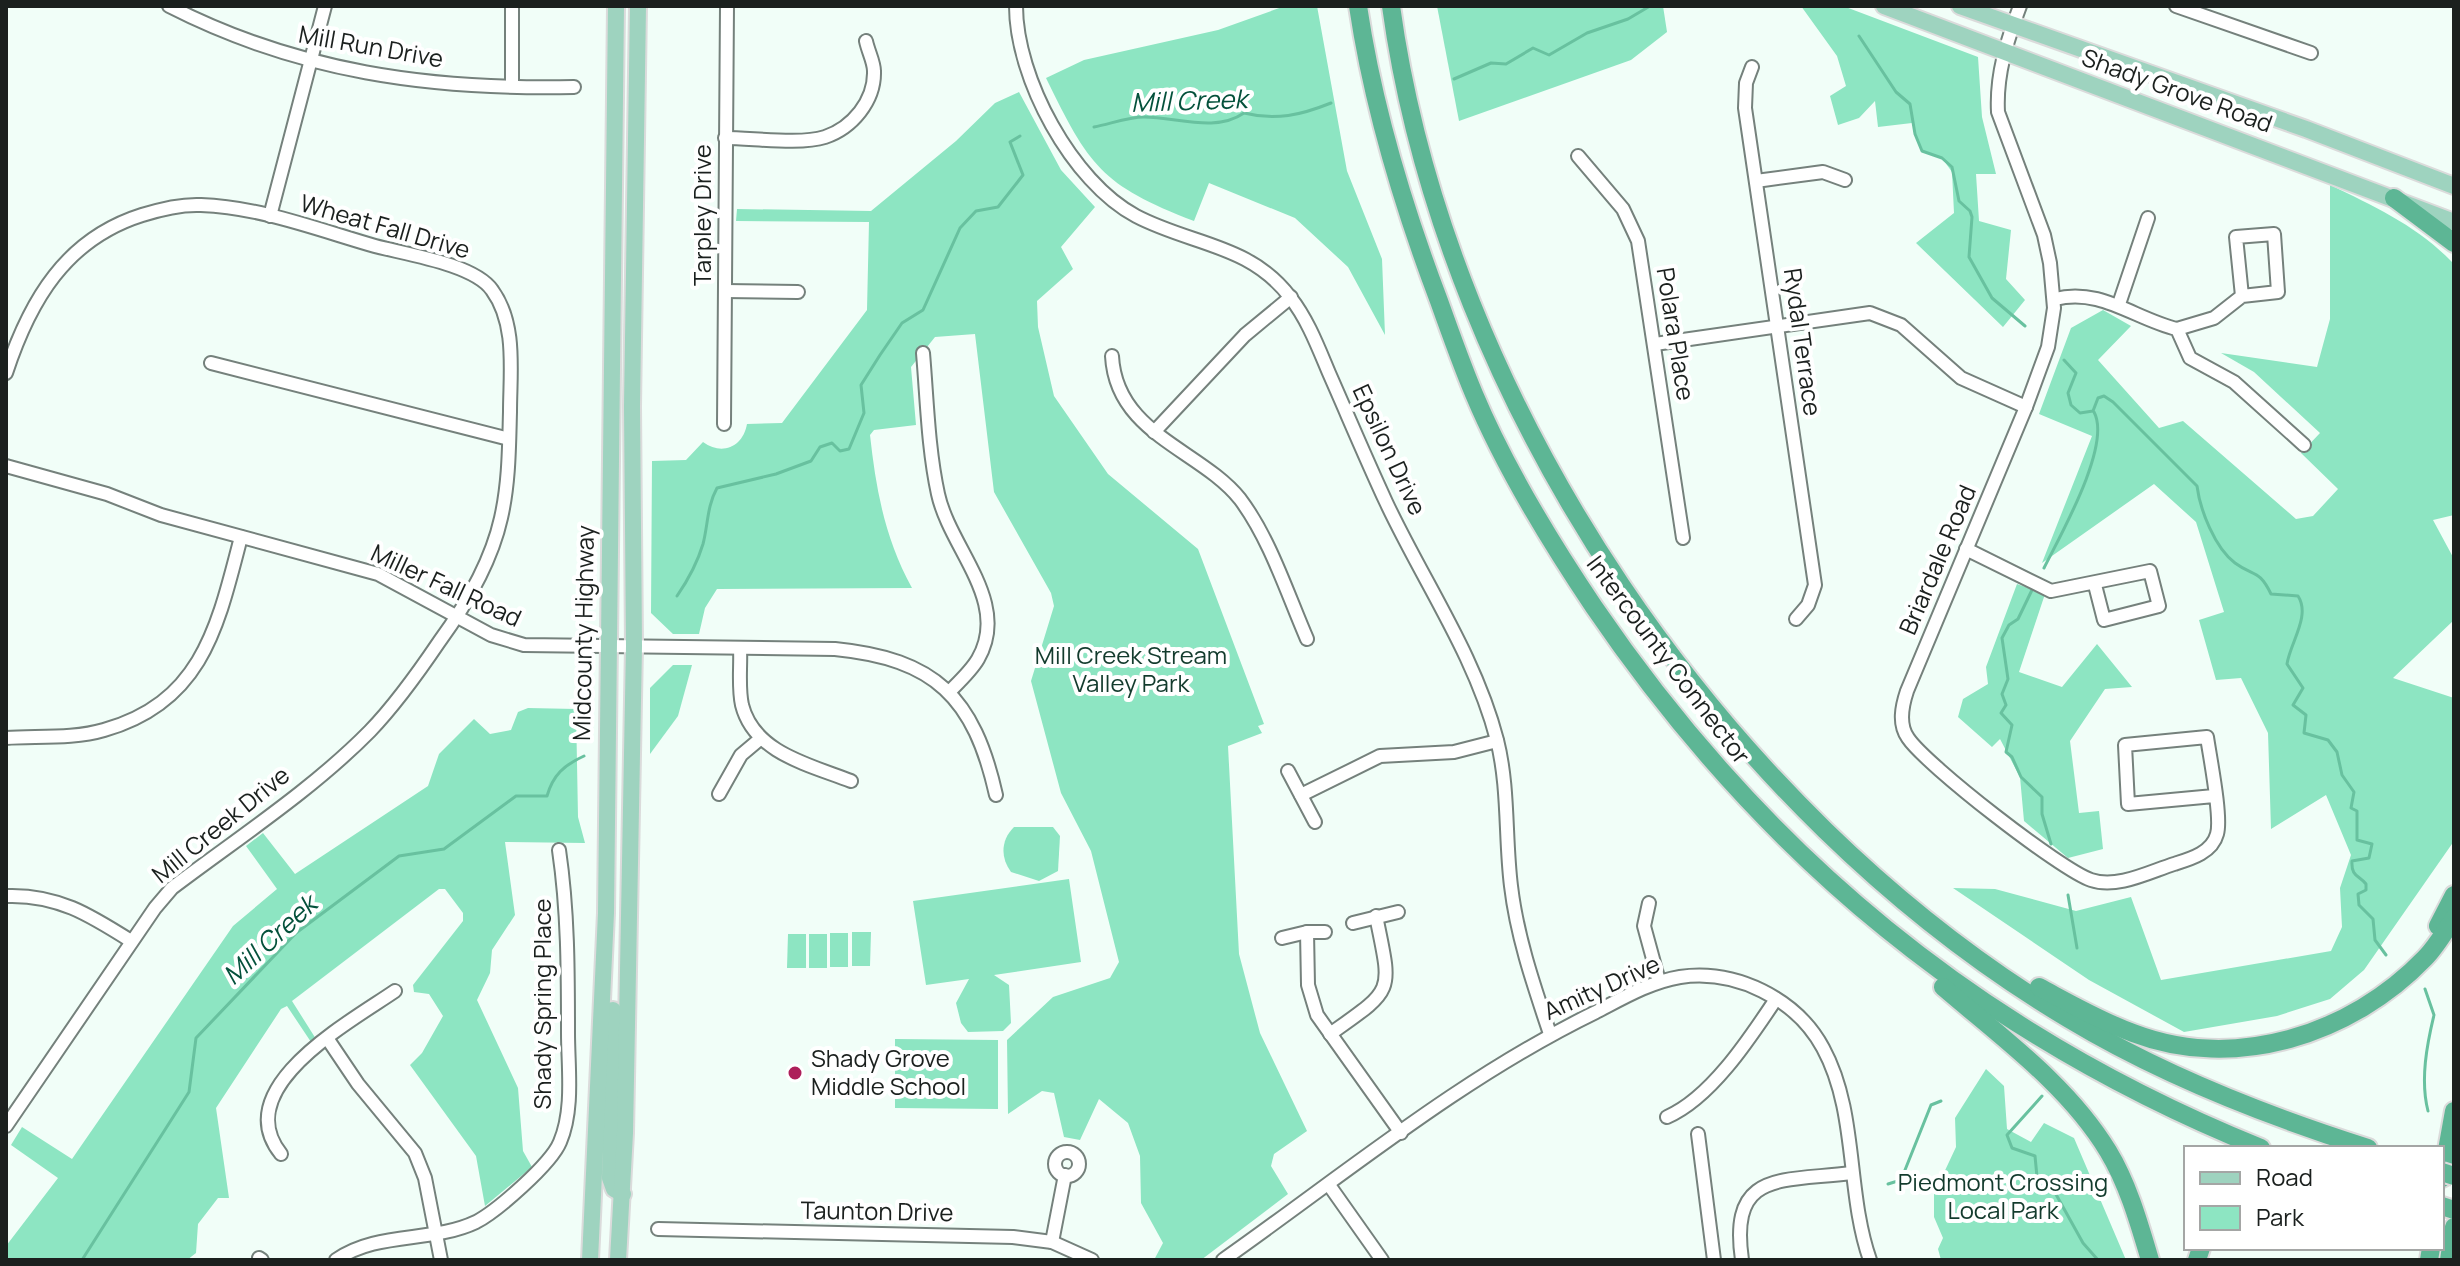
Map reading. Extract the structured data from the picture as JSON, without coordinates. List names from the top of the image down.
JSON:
{
  "streets": {
    "highway": ["Intercounty Connector"],
    "main road": ["Shady Grove Road", "Midcounty Highway"],
    "street": [
      "Mill Run Drive",
      "Tarpley Drive",
      "Wheat Fall Drive",
      "Polara Place",
      "Rydal Terrace",
      "Epsilon Drive",
      "Briardale Road",
      "Miller Fall Road",
      "Mill Creek Drive",
      "Amity Drive",
      "Shady Spring Place",
      "Taunton Drive"
    ]
  },
  "crossings": [
    ["Shady Grove Road", "Briardale Road"],
    ["Wheat Fall Drive", "Miller Fall Road"],
    ["Wheat Fall Drive", "Mill Creek Drive"],
    ["Epsilon Drive", "Amity Drive"],
    ["Miller Fall Road", "Midcounty Highway"],
    ["Miller Fall Road", "Mill Creek Drive"]
  ],
  "water": ["Mill Creek"],
  "parks": ["Mill Creek Stream Valley Park", "Piedmont Crossing Local Park"],
  "places": ["Shady Grove Middle School"],
  "legend": ["Road", "Park"]
}
